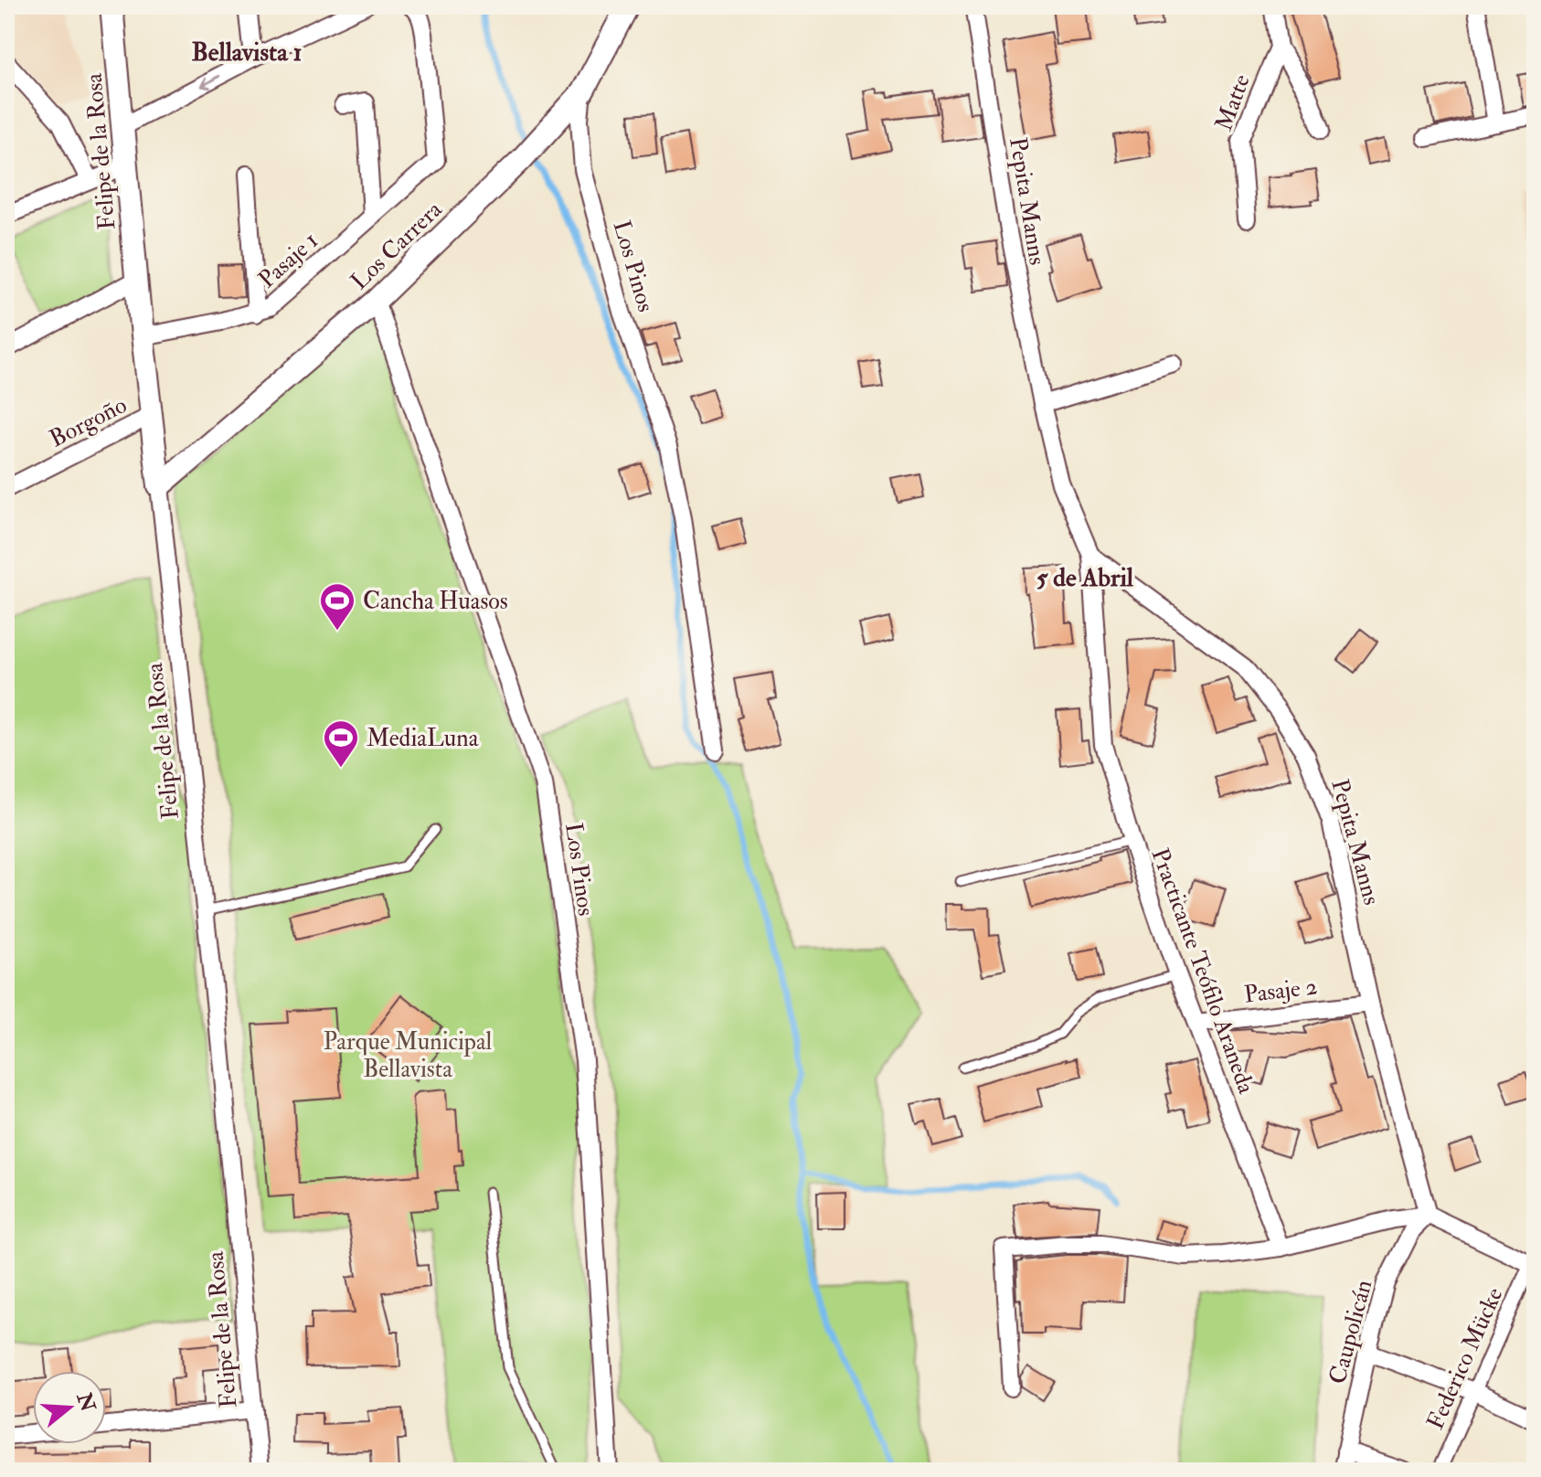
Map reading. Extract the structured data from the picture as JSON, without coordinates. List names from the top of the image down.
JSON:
{
  "streets": {
    "street": [
      "Matte",
      "Felipe de la Rosa",
      "Pepita Manns",
      "Los Carrera",
      "Pasaje 1",
      "Los Pinos",
      "Borgoño",
      "Practicante Teófilo Araneda",
      "Pasaje 2",
      "Caupolicán",
      "Federico Mücke"
    ]
  },
  "crossings": [
    ["Felipe de la Rosa", "Los Carrera"],
    ["Felipe de la Rosa", "Pasaje 1"],
    ["Felipe de la Rosa", "Borgoño"],
    ["Pepita Manns", "Practicante Teófilo Araneda"],
    ["Pepita Manns", "Pasaje 2"],
    ["Pepita Manns", "Caupolicán"],
    ["Los Carrera", "Los Pinos"],
    ["Practicante Teófilo Araneda", "Pasaje 2"]
  ],
  "districts": ["Bellavista 1", "5 de Abril"],
  "parks": ["Parque Municipal Bellavista"],
  "places": {
    "sports": ["Cancha Huasos", "MediaLuna"]
  },
  "north": "right"
}
